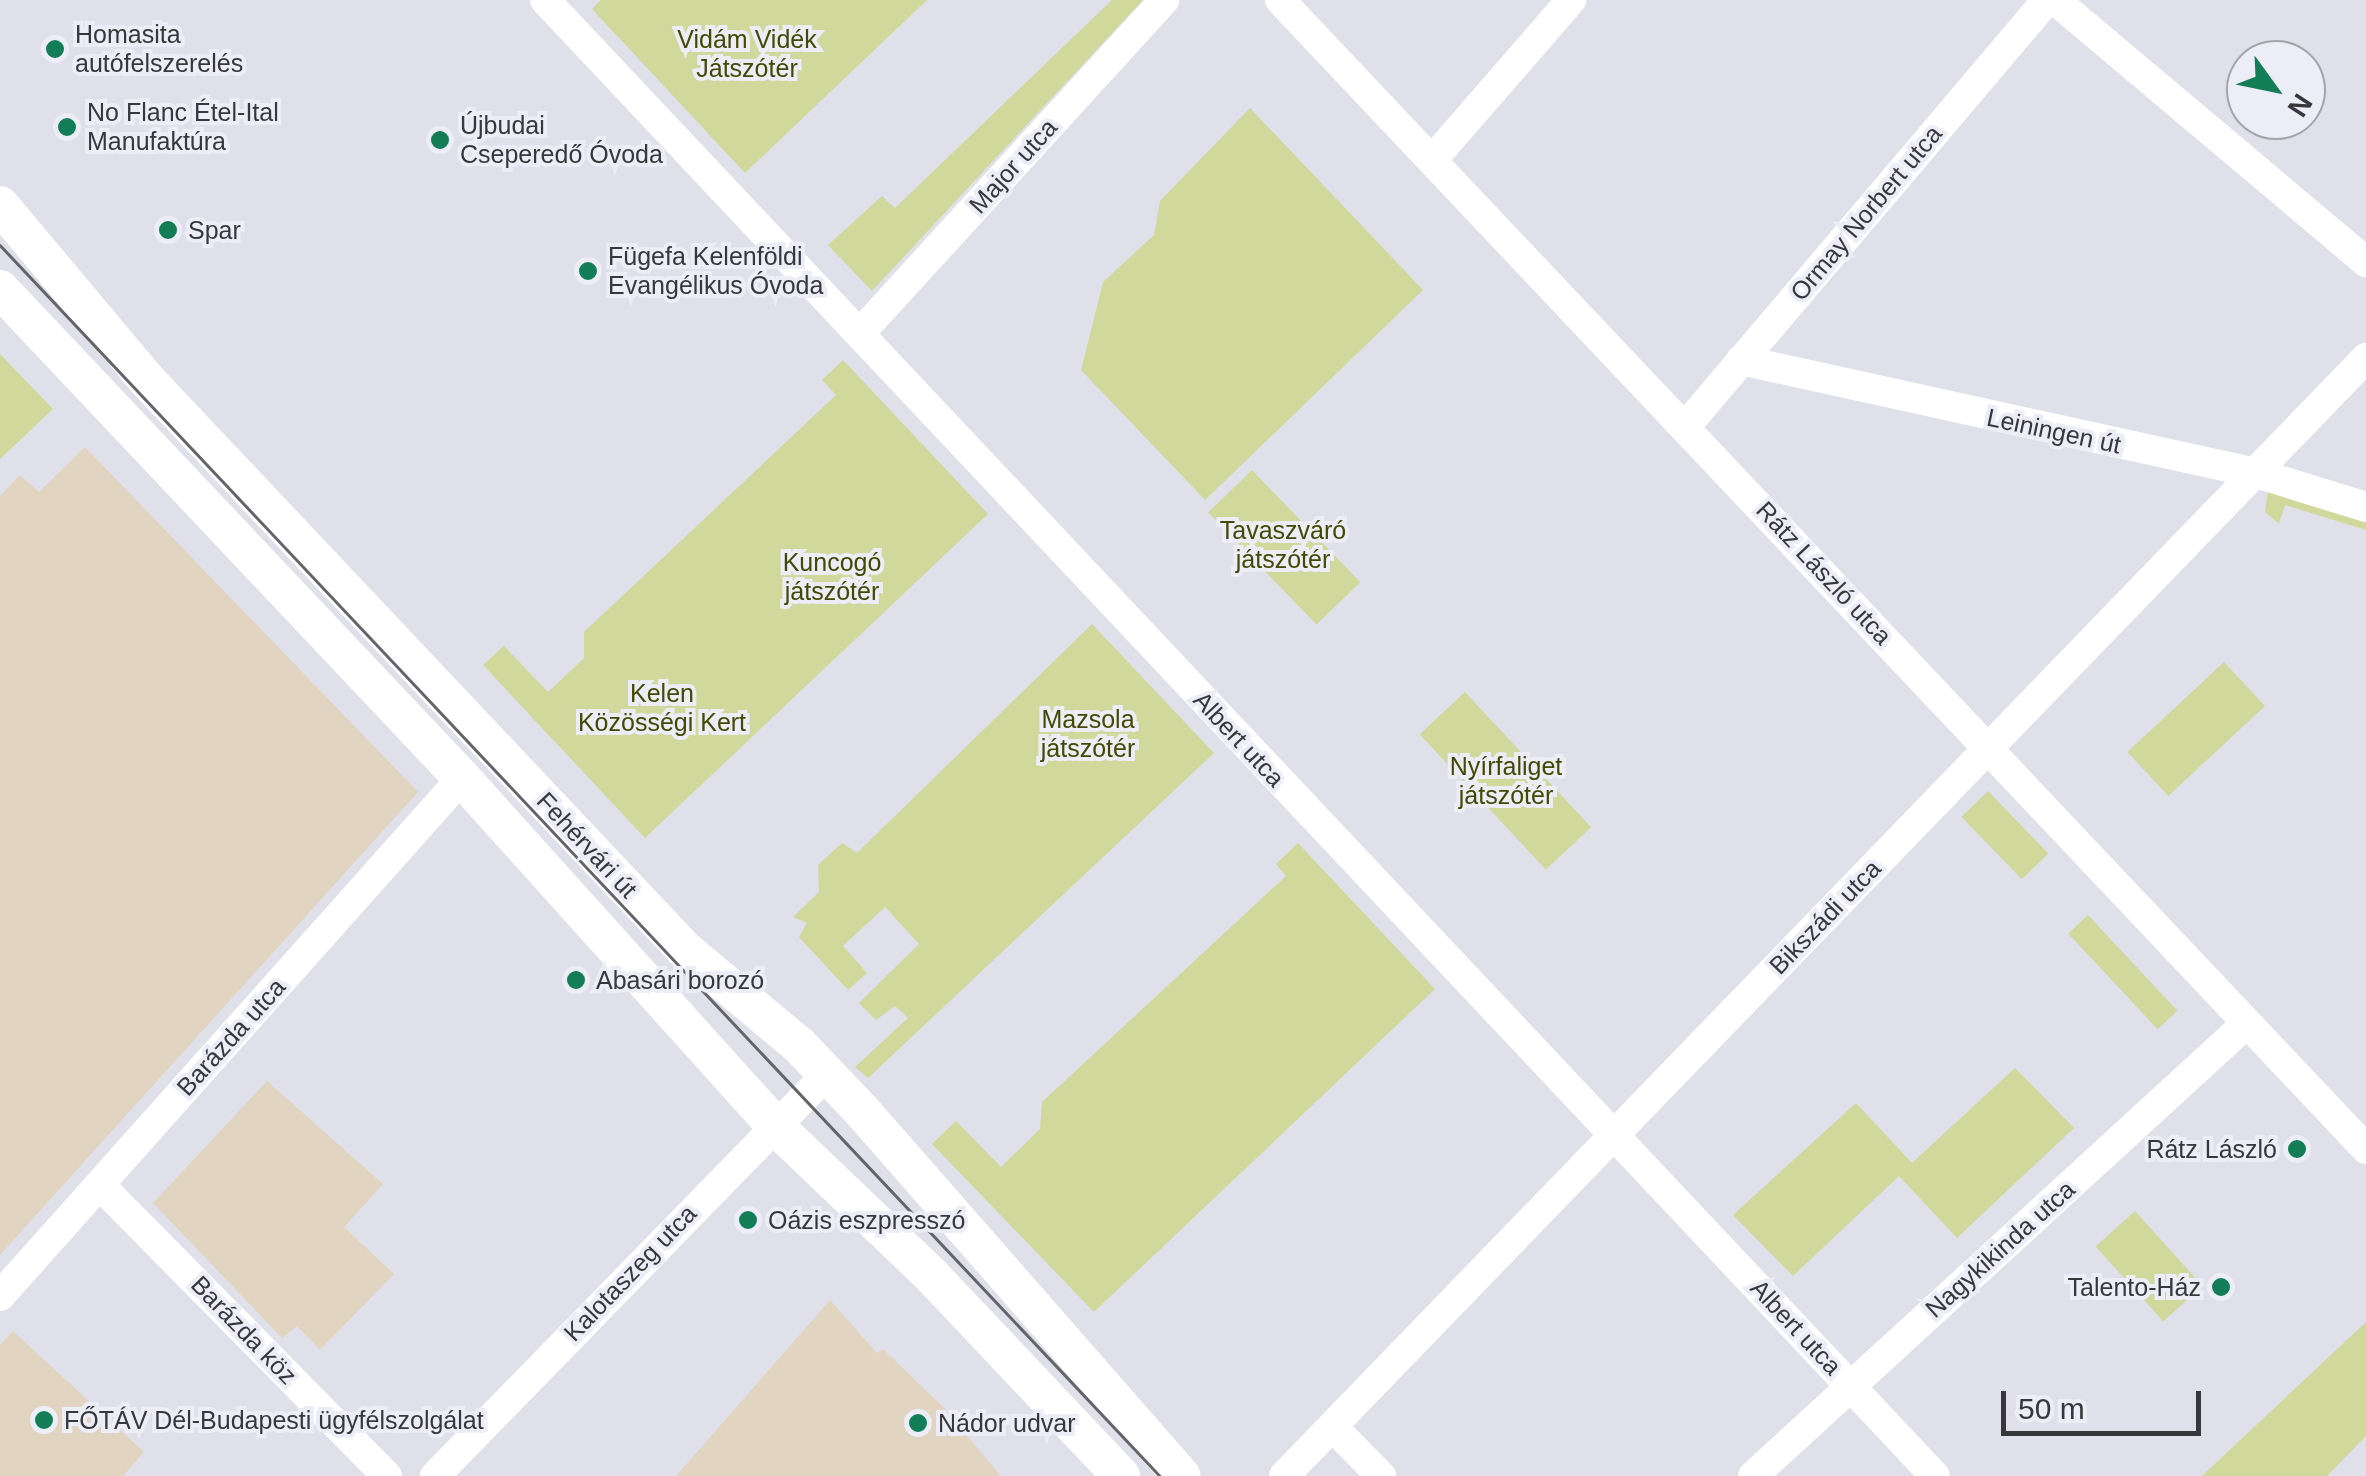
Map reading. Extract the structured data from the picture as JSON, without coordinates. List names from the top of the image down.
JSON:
{
  "streets": {
    "street": [
      "Major utca",
      "Ormay Norbert utca",
      "Leiningen út",
      "Rátz László utca",
      "Albert utca",
      "Fehérvári út",
      "Bikszádi utca",
      "Barázda utca",
      "Nagykikinda utca",
      "Kalotaszeg utca",
      "Barázda köz"
    ]
  },
  "crossings": [
    ["Major utca", "Albert utca"],
    ["Ormay Norbert utca", "Leiningen út"],
    ["Ormay Norbert utca", "Rátz László utca"],
    ["Leiningen út", "Bikszádi utca"],
    ["Rátz László utca", "Bikszádi utca"],
    ["Rátz László utca", "Nagykikinda utca"],
    ["Albert utca", "Bikszádi utca"],
    ["Albert utca", "Nagykikinda utca"],
    ["Fehérvári út", "Barázda utca"],
    ["Fehérvári út", "Kalotaszeg utca"],
    ["Barázda utca", "Barázda köz"]
  ],
  "parks": [
    "Vidám Vidék Játszótér",
    "Tavaszváró játszótér",
    "Kuncogó játszótér",
    "Kelen Közösségi Kert",
    "Mazsola játszótér",
    "Nyírfaliget játszótér"
  ],
  "places": [
    "Homasita autófelszerelés",
    "No Flanc Étel-Ital Manufaktúra",
    "Újbudai Cseperedő Óvoda",
    "Spar",
    "Fügefa Kelenföldi Evangélikus Óvoda",
    "Abasári borozó",
    "Rátz László",
    "Oázis eszpresszó",
    "Talento-Ház",
    "FŐTÁV Dél-Budapesti ügyfélszolgálat",
    "Nádor udvar"
  ],
  "scale_bar": "50 m",
  "north": "bottom right"
}
